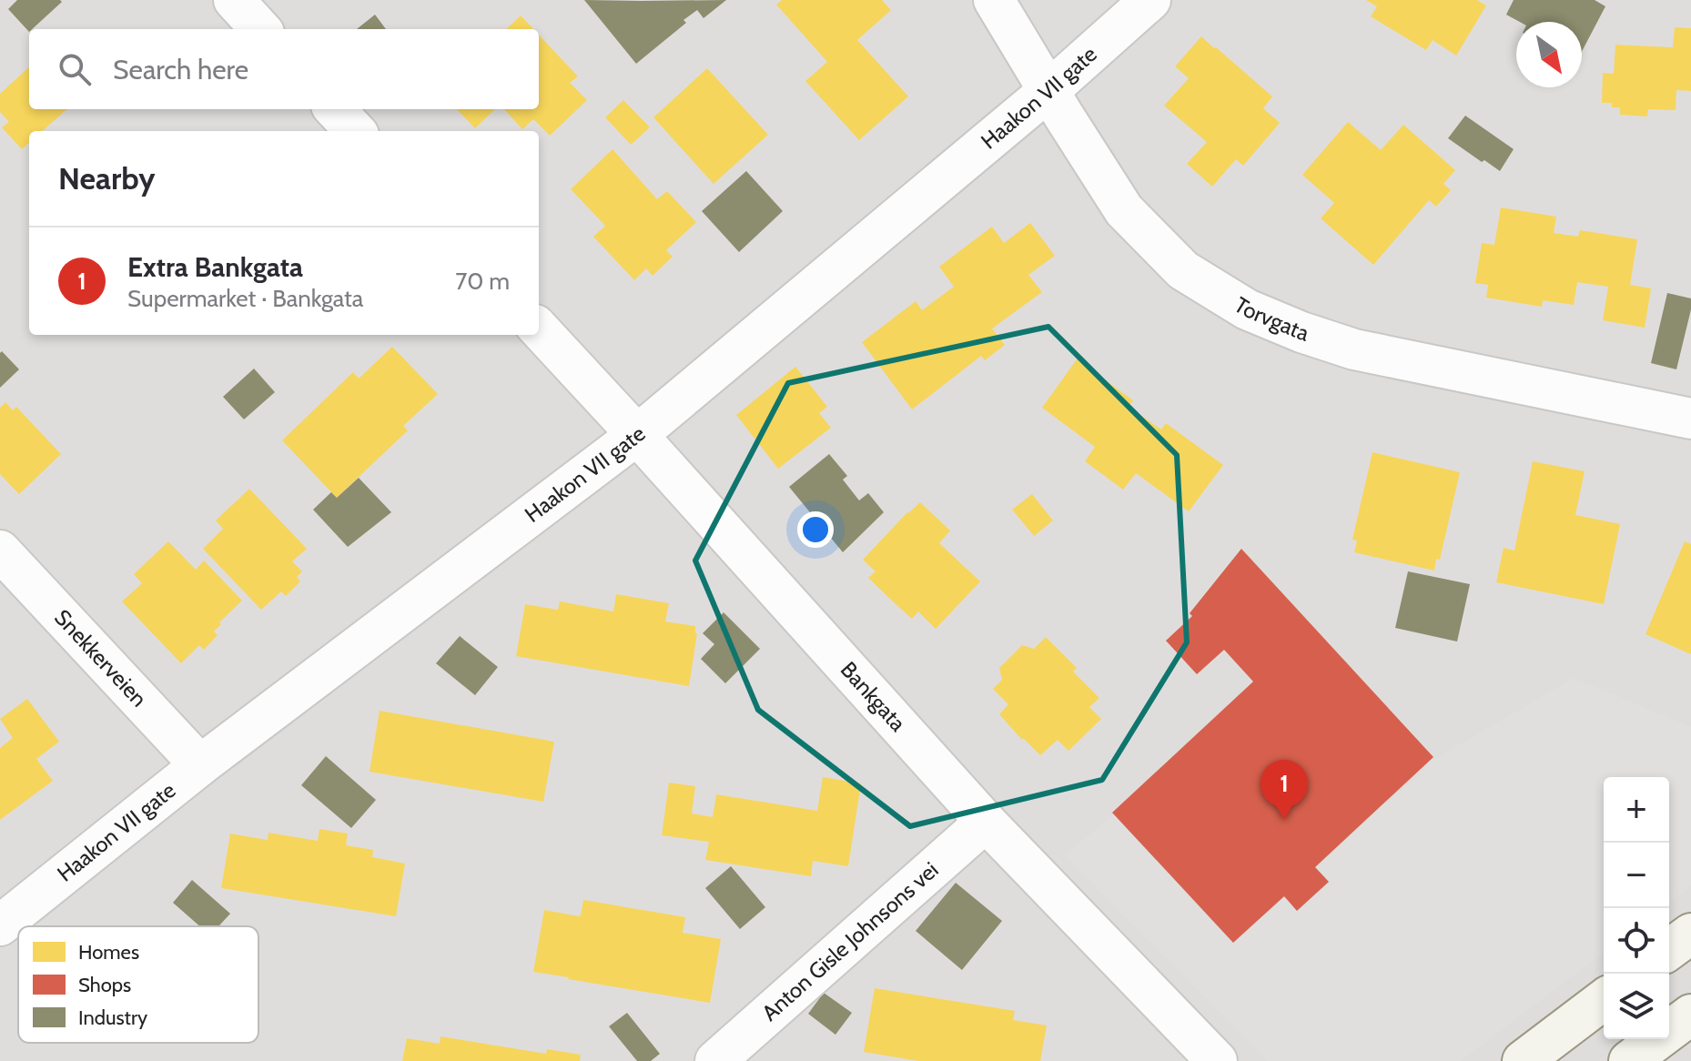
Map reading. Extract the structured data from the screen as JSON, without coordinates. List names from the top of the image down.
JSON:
{
  "streets": {
    "street": [
      "Haakon VII gate",
      "Torvgata",
      "Snekkerveien",
      "Bankgata",
      "Anton Gisle Johnsons vei"
    ]
  },
  "crossings": [
    ["Haakon VII gate", "Torvgata"],
    ["Haakon VII gate", "Snekkerveien"],
    ["Haakon VII gate", "Bankgata"],
    ["Bankgata", "Anton Gisle Johnsons vei"]
  ],
  "legend": ["Homes", "Shops", "Industry"],
  "north": "bottom right",
  "page": {
    "search": "Search here",
    "heading": "Nearby",
    "list": [
      {
        "mark": "1",
        "name": "Extra Bankgata",
        "note": "Supermarket · Bankgata",
        "value": "70 m"
      }
    ],
    "pins": "1",
    "map_buttons": ["+", "−"]
  }
}
